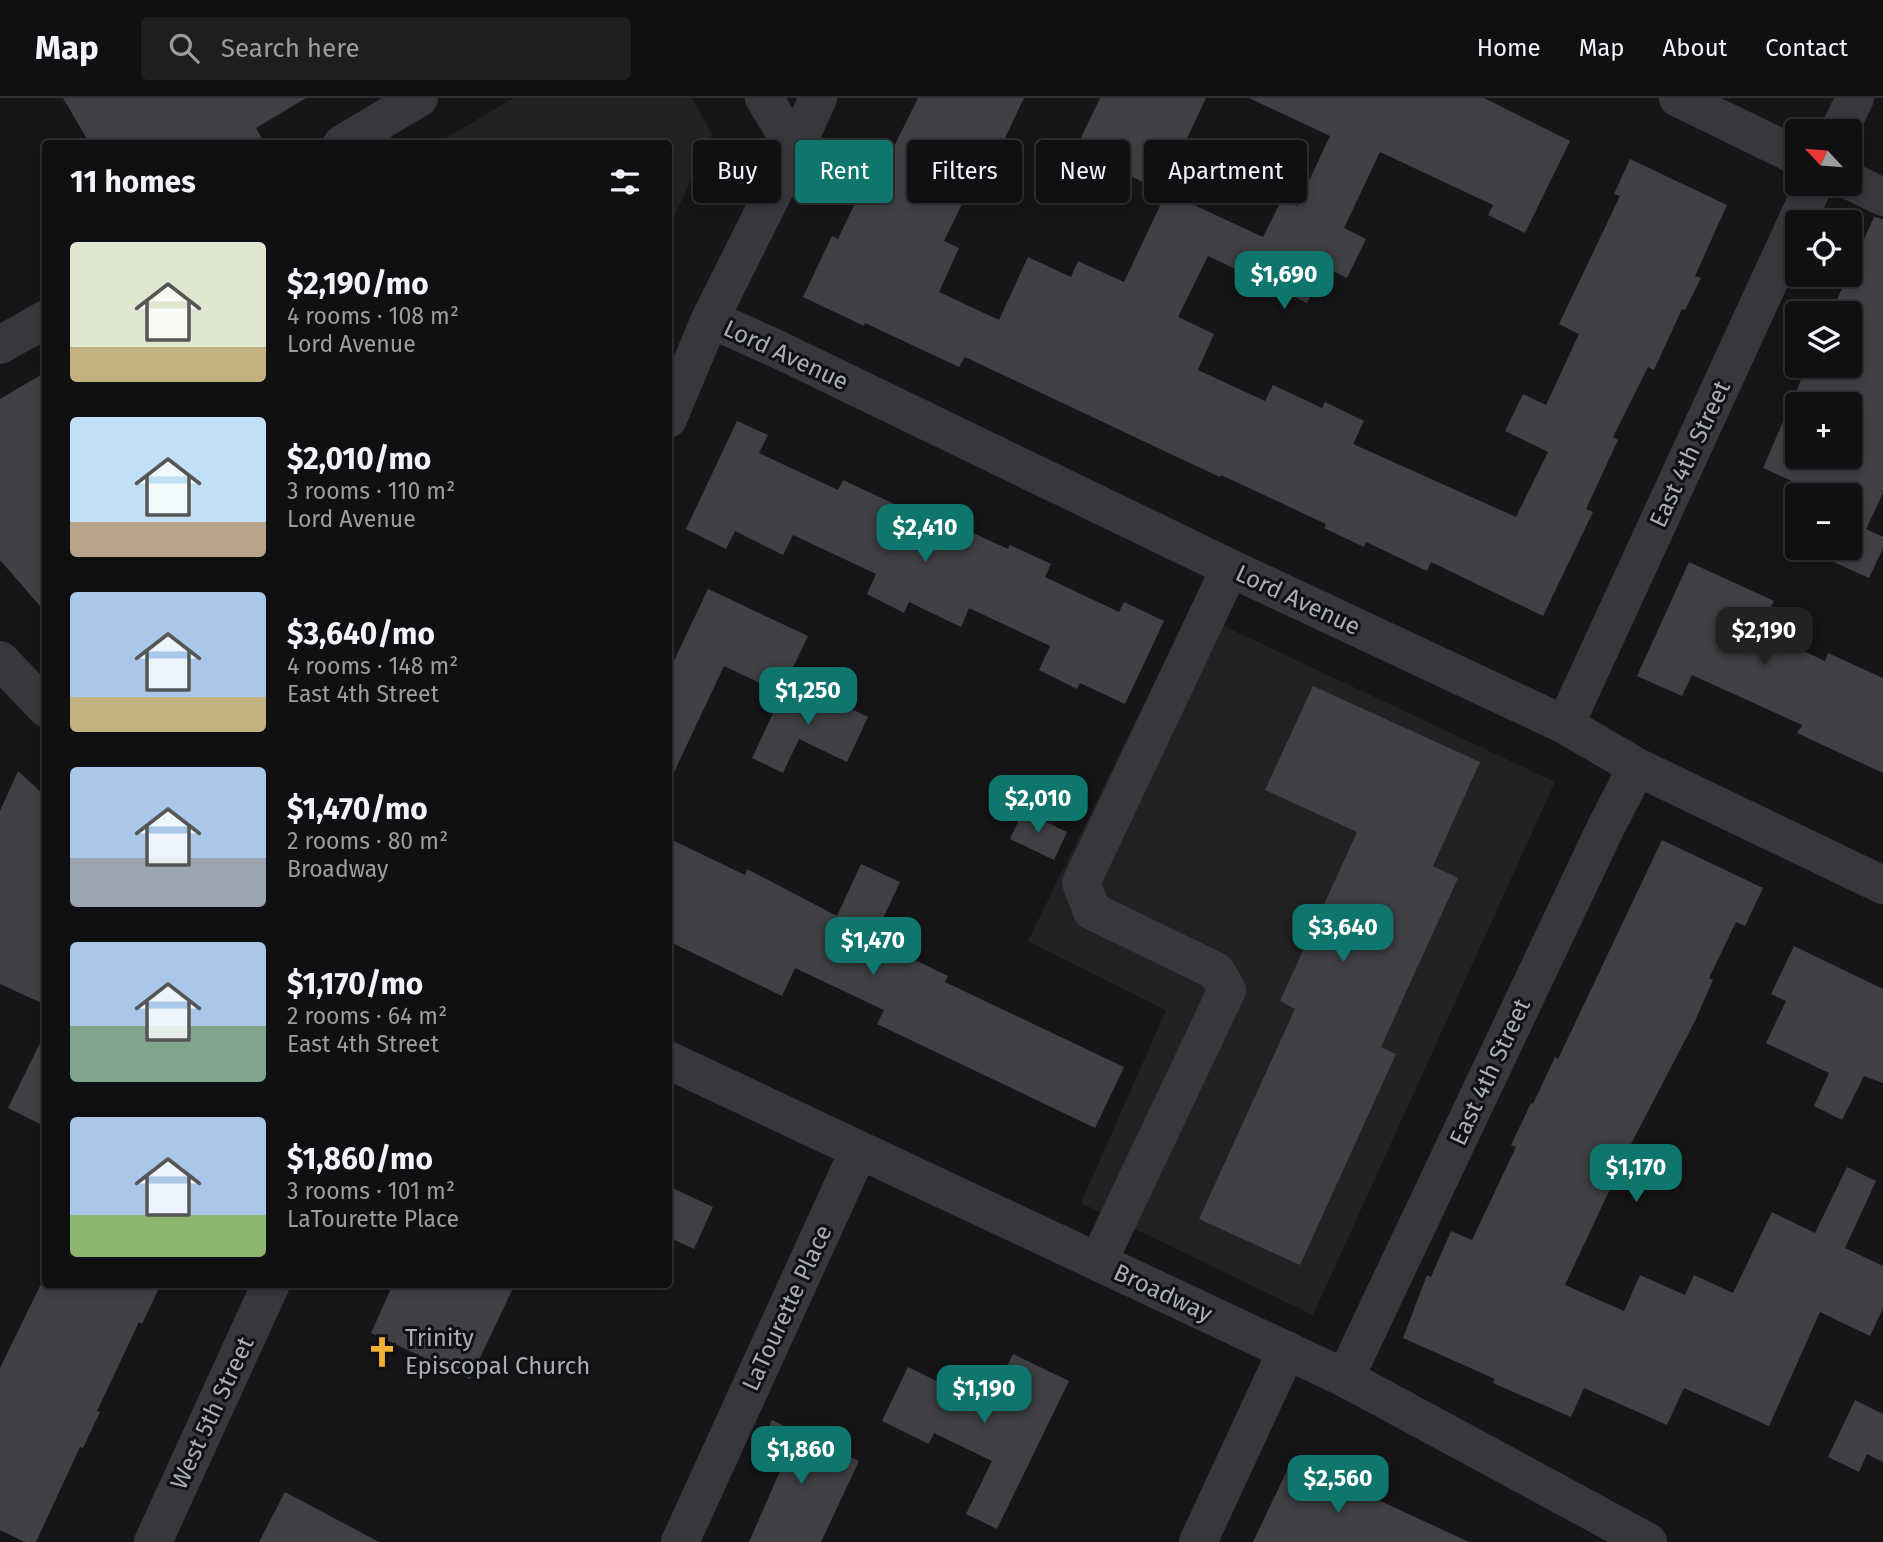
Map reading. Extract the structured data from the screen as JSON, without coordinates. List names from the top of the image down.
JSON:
{
  "streets": {
    "street": [
      "Lord Avenue",
      "East 4th Street",
      "Broadway",
      "LaTourette Place",
      "West 5th Street"
    ]
  },
  "crossings": [
    ["Lord Avenue", "East 4th Street"],
    ["East 4th Street", "Broadway"],
    ["Broadway", "LaTourette Place"]
  ],
  "places": {
    "church": ["Trinity Episcopal Church"]
  },
  "north": "top left",
  "page": {
    "header": "Map",
    "search": "Search here",
    "nav": [
      "Home",
      "Map",
      "About",
      "Contact"
    ],
    "map_buttons": ["+", "−"],
    "chip": [
      "Buy",
      "Rent",
      "Filters",
      "New",
      "Apartment"
    ],
    "heading": "11 homes",
    "list": [
      {
        "name": "$2,190/mo",
        "note": "4 rooms · 108 m² · Lord Avenue"
      },
      {
        "name": "$2,010/mo",
        "note": "3 rooms · 110 m² · Lord Avenue"
      },
      {
        "name": "$3,640/mo",
        "note": "4 rooms · 148 m² · East 4th Street"
      },
      {
        "name": "$1,470/mo",
        "note": "2 rooms · 80 m² · Broadway"
      },
      {
        "name": "$1,170/mo",
        "note": "2 rooms · 64 m² · East 4th Street"
      },
      {
        "name": "$1,860/mo",
        "note": "3 rooms · 101 m² · LaTourette Place"
      }
    ],
    "price": [
      "$1,690",
      "$2,410",
      "$2,190",
      "$1,250",
      "$2,010",
      "$3,640",
      "$1,470",
      "$1,170",
      "$1,190",
      "$1,860",
      "$2,560"
    ]
  }
}
